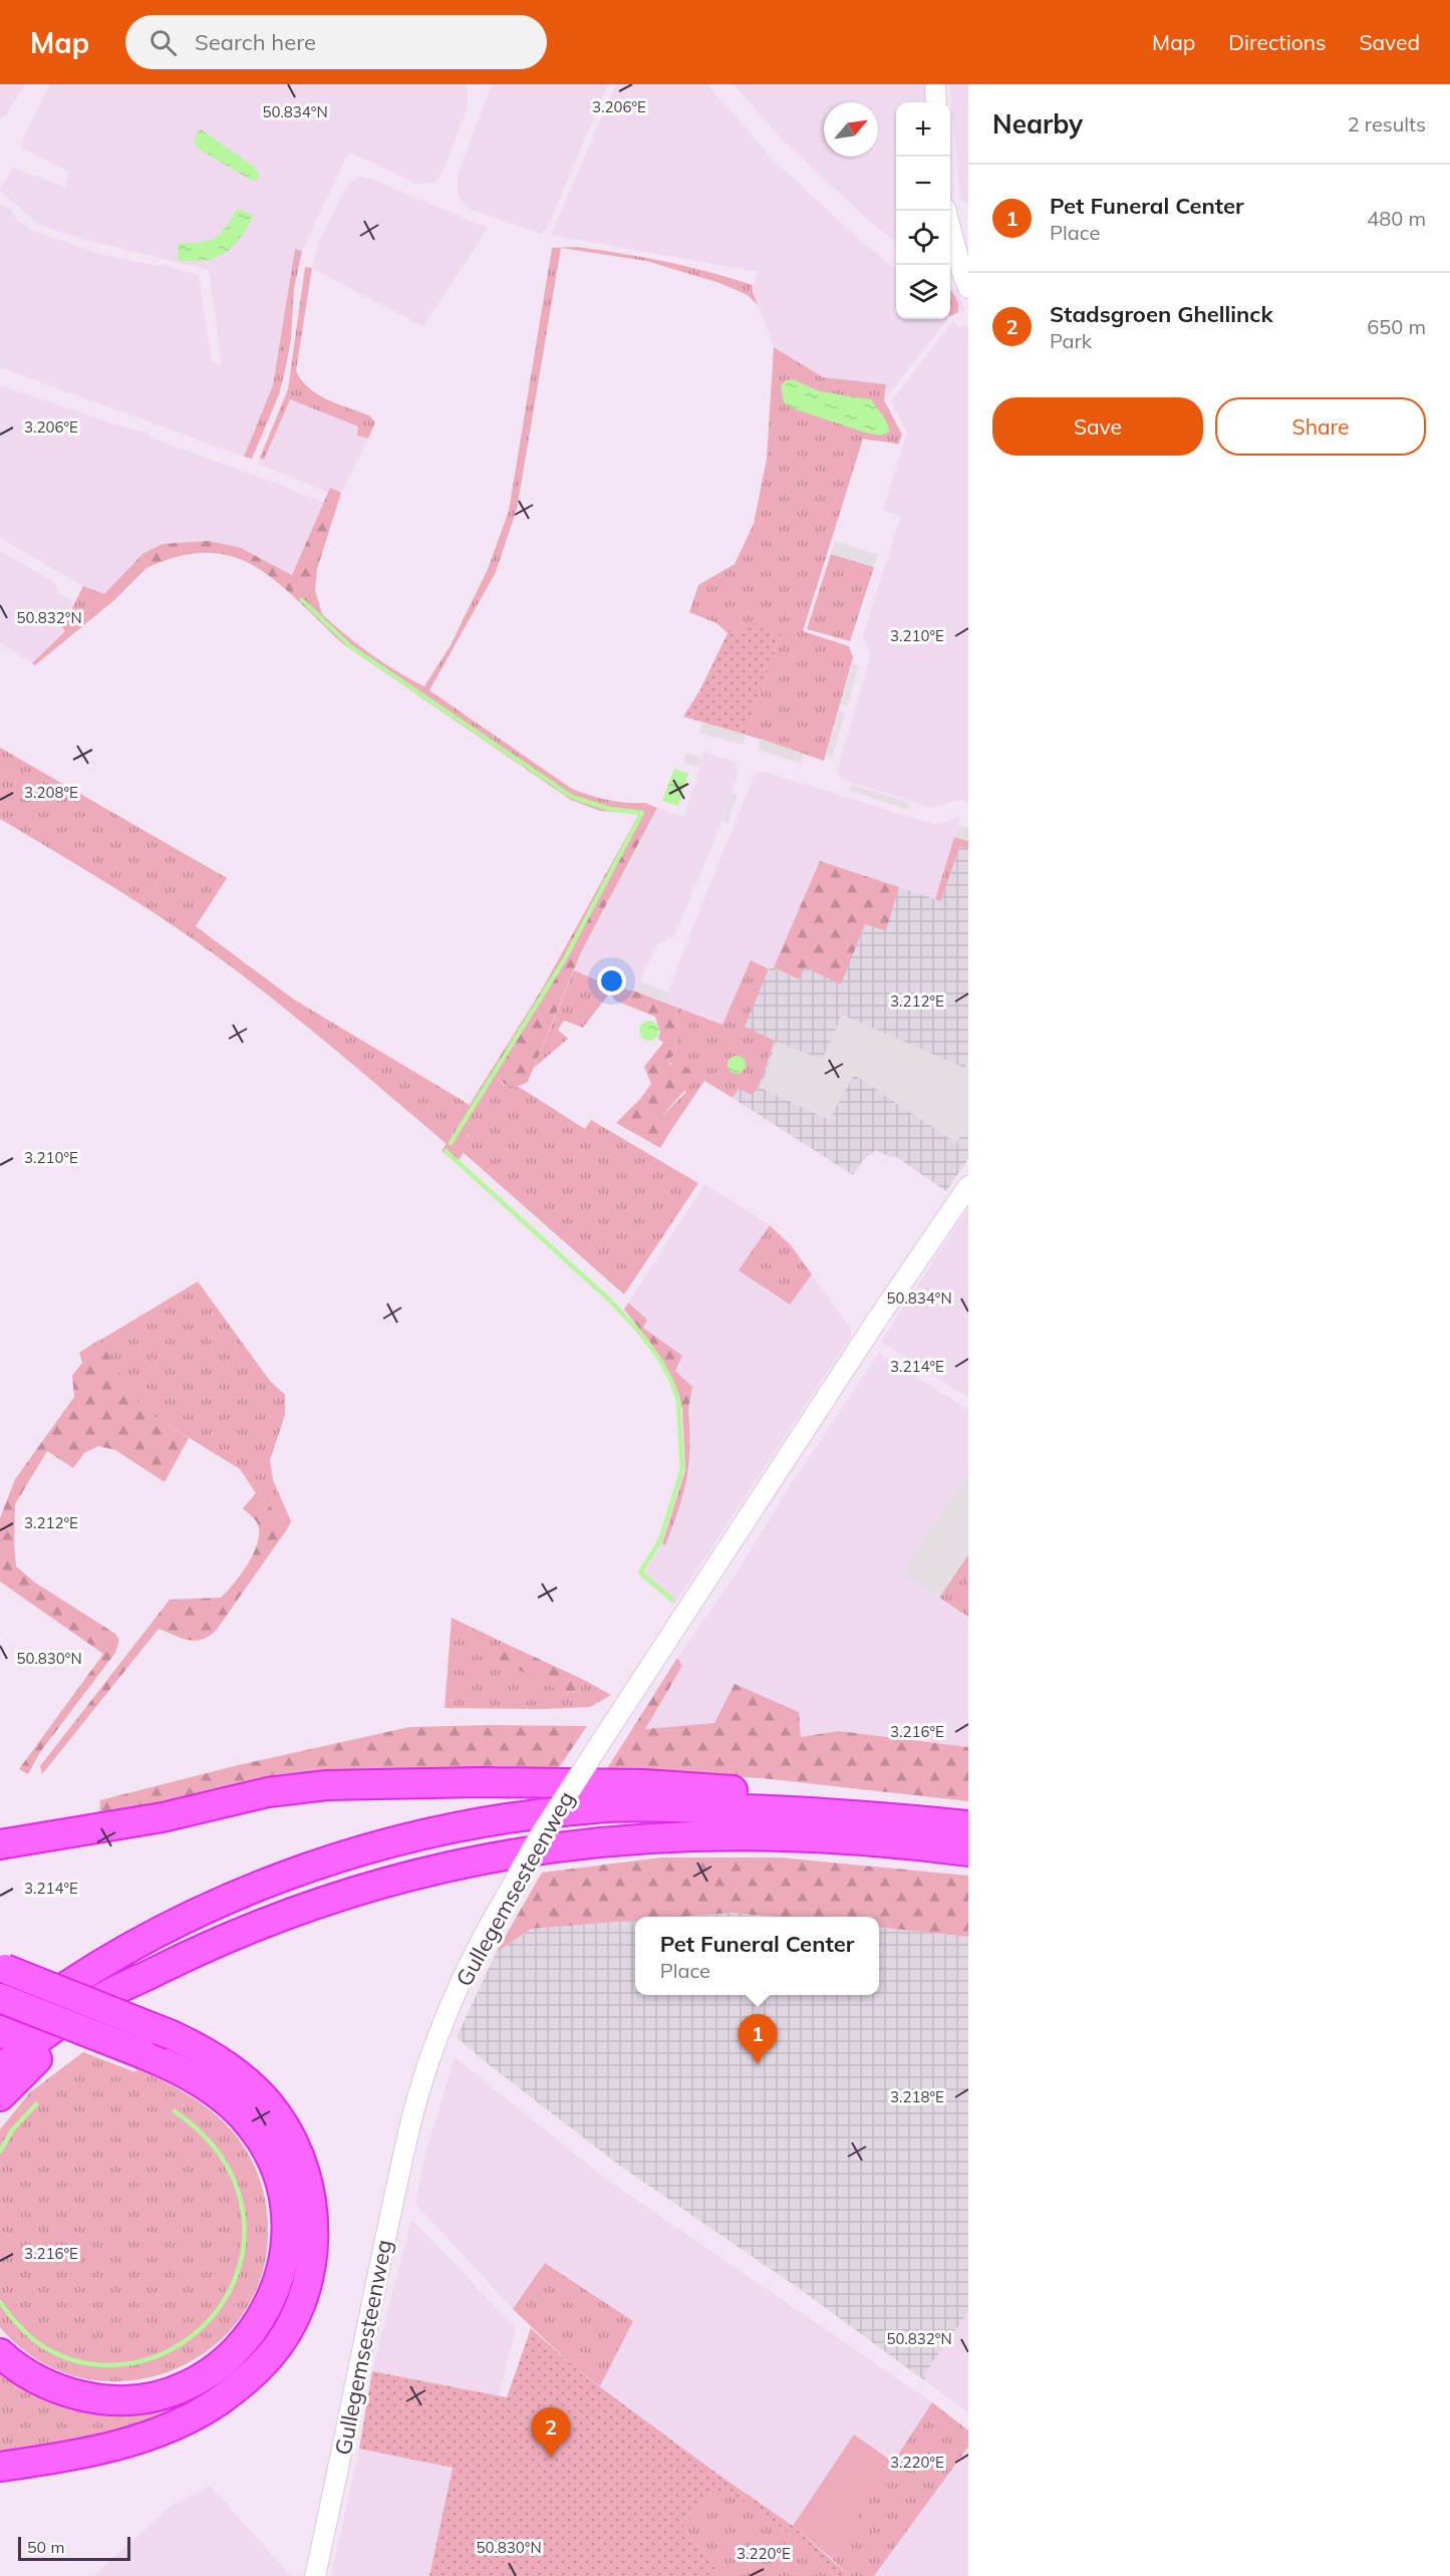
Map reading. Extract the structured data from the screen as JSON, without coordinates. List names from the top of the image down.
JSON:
{
  "streets": {
    "street": ["Gullegemsesteenweg"]
  },
  "scale_bar": "50 m",
  "north": "top right",
  "page": {
    "header": "Map",
    "search": "Search here",
    "nav": ["Map", "Directions", "Saved"],
    "heading": ["Nearby", "2 results"],
    "map_buttons": ["+", "−"],
    "list": [
      {
        "mark": "1",
        "name": "Pet Funeral Center",
        "note": "Place",
        "value": "480 m"
      },
      {
        "mark": "2",
        "name": "Stadsgroen Ghellinck",
        "note": "Park",
        "value": "650 m"
      }
    ],
    "buttons": ["Save", "Share"],
    "popup": ["Pet Funeral Center", "Place"],
    "pins": ["1", "2"],
    "scale": "50 m"
  },
  "coordinates": [
    "3.206°E",
    "50.834°N",
    "50.832°N",
    "3.210°E",
    "3.208°E",
    "3.212°E",
    "3.214°E",
    "50.830°N",
    "3.216°E",
    "3.218°E",
    "3.220°E"
  ]
}
